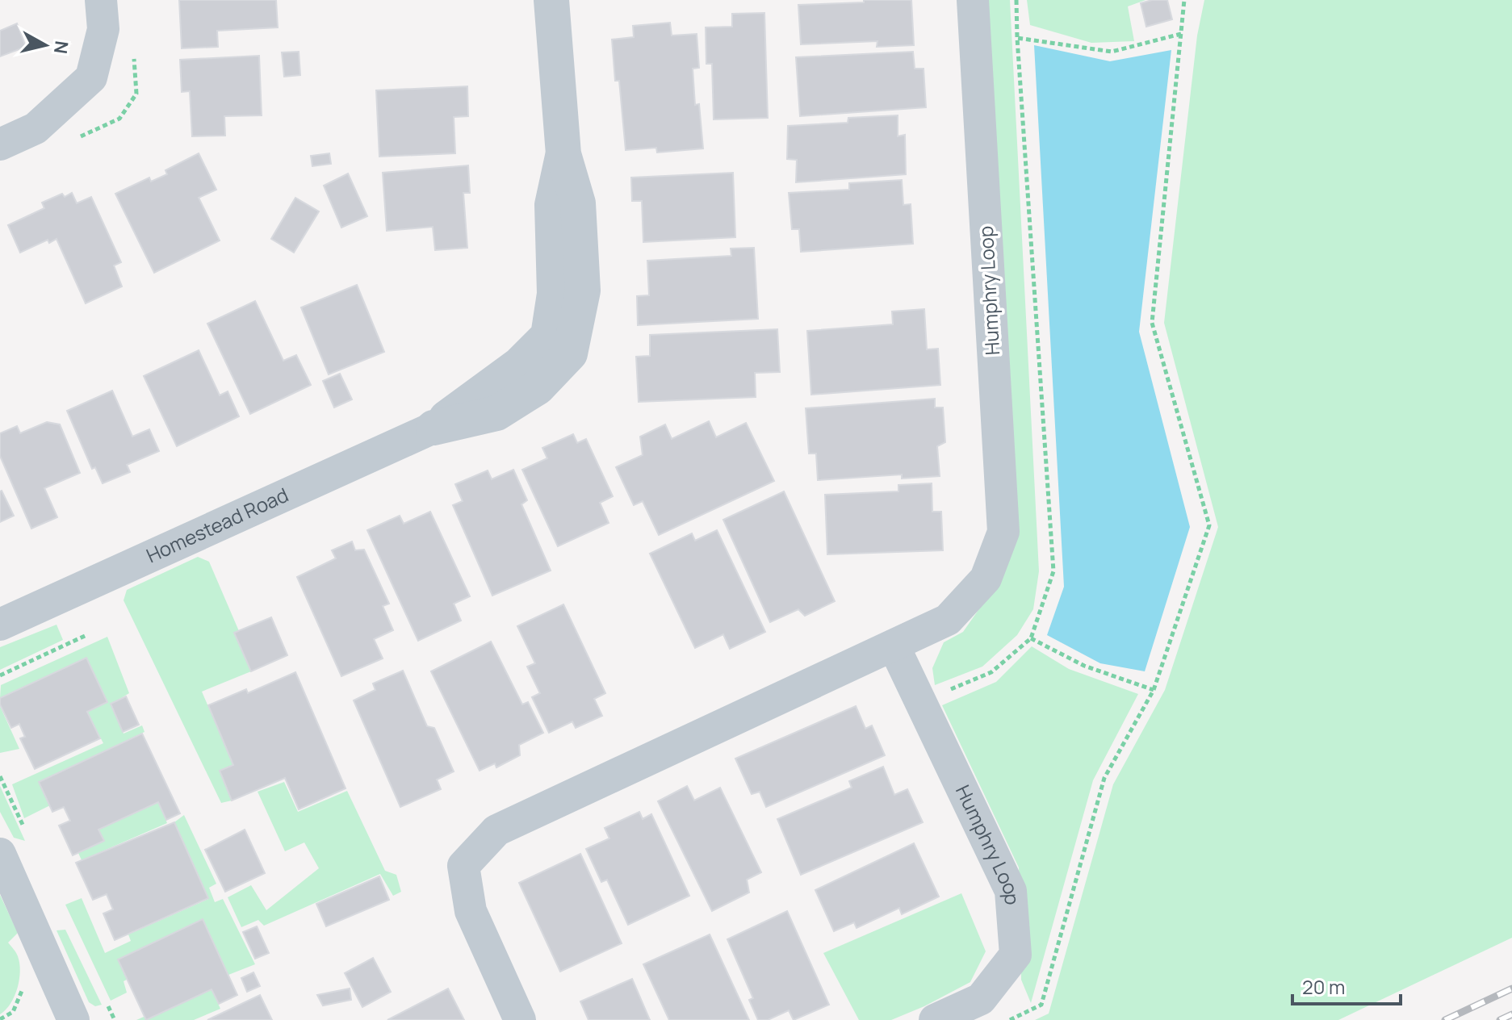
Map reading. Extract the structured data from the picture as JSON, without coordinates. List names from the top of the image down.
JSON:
{
  "streets": {
    "street": ["Humphry Loop", "Homestead Road"]
  },
  "scale_bar": "20 m",
  "north": "right"
}
